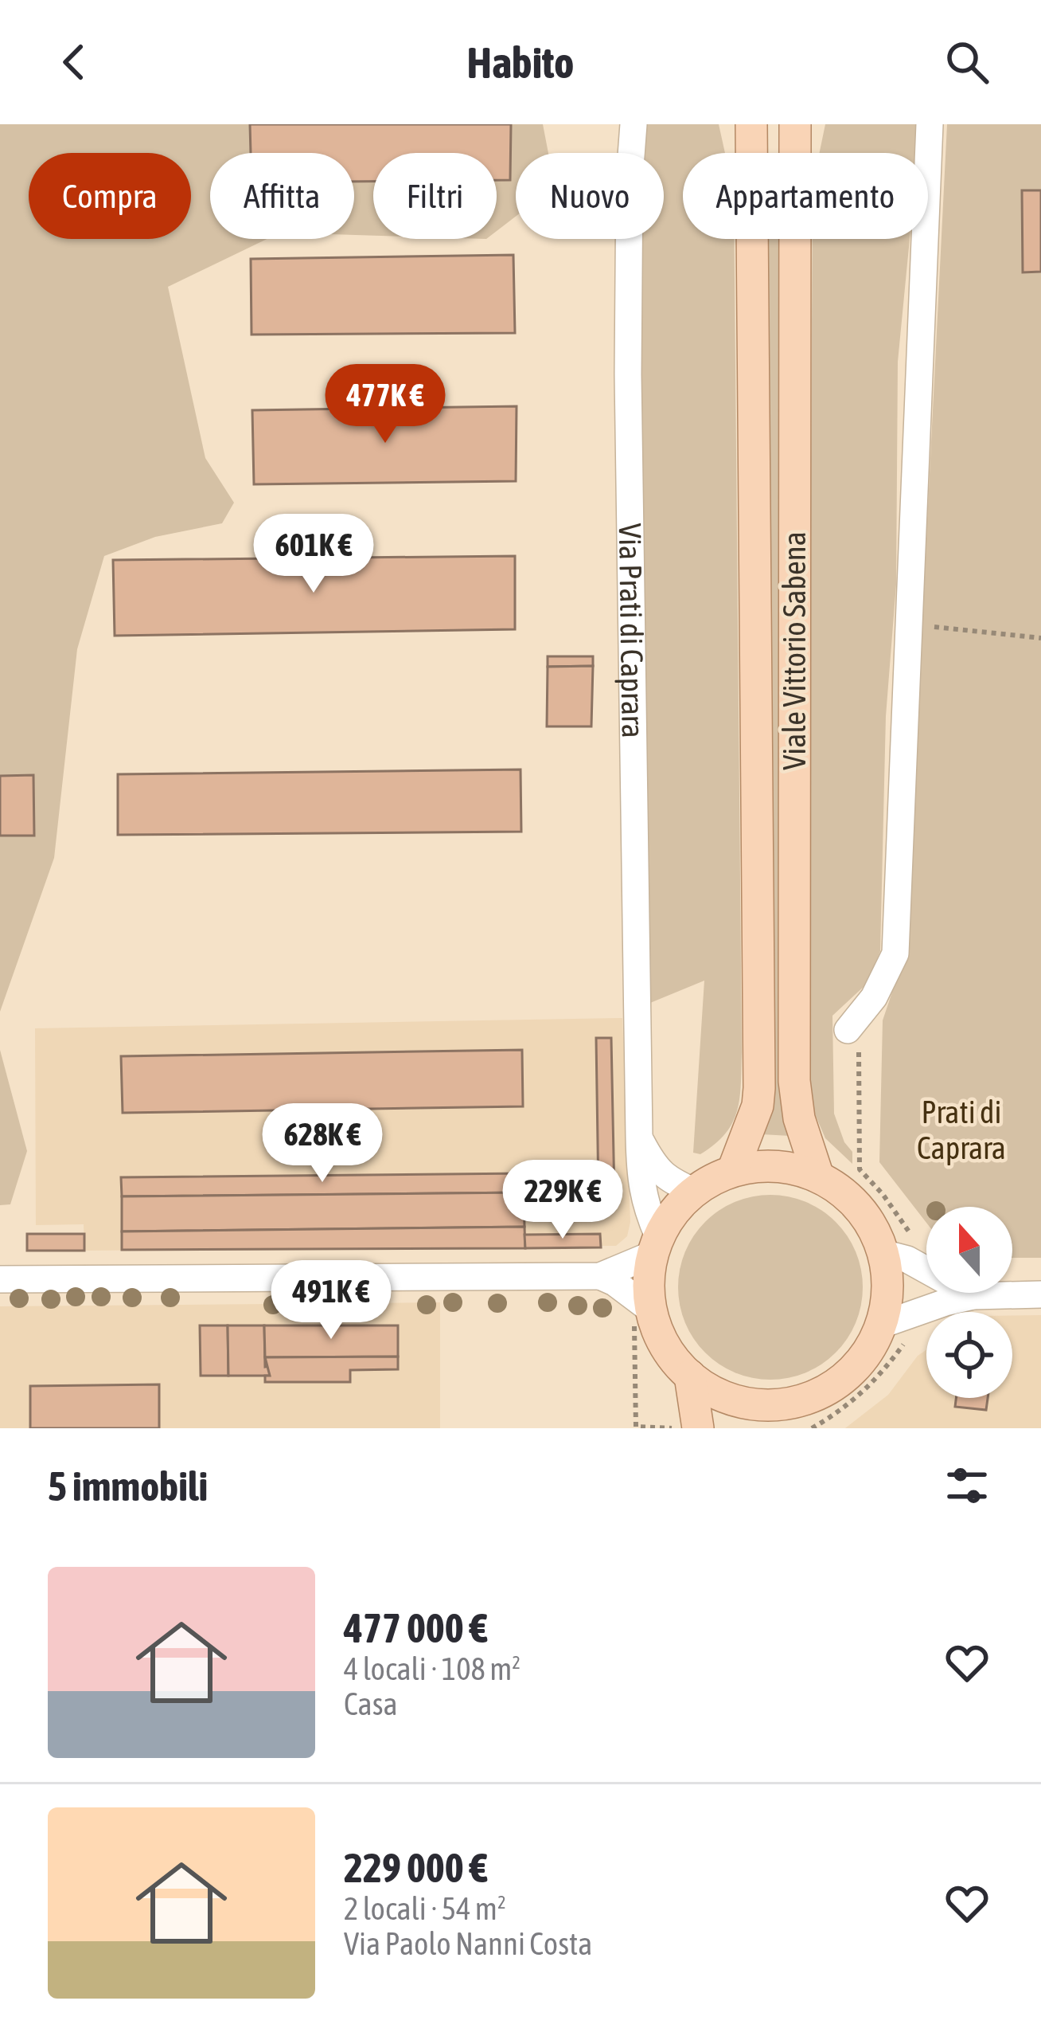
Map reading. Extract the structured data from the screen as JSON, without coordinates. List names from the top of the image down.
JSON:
{
  "streets": {
    "main road": ["Viale Vittorio Sabena"],
    "street": ["Via Prati di Caprara"]
  },
  "crossings": [
    ["Via Prati di Caprara", "Viale Vittorio Sabena"]
  ],
  "parks": ["Prati di Caprara"],
  "north": "top",
  "page": {
    "header": "Habito",
    "chip": [
      "Compra",
      "Affitta",
      "Filtri",
      "Nuovo",
      "Appartamento"
    ],
    "price": [
      "477K €",
      "601K €",
      "628K €",
      "229K €",
      "491K €"
    ],
    "heading": "5 immobili",
    "list": [
      {
        "name": "477 000 €",
        "note": "4 locali · 108 m² · Casa"
      },
      {
        "name": "229 000 €",
        "note": "2 locali · 54 m² · Via Paolo Nanni Costa"
      }
    ]
  }
}
